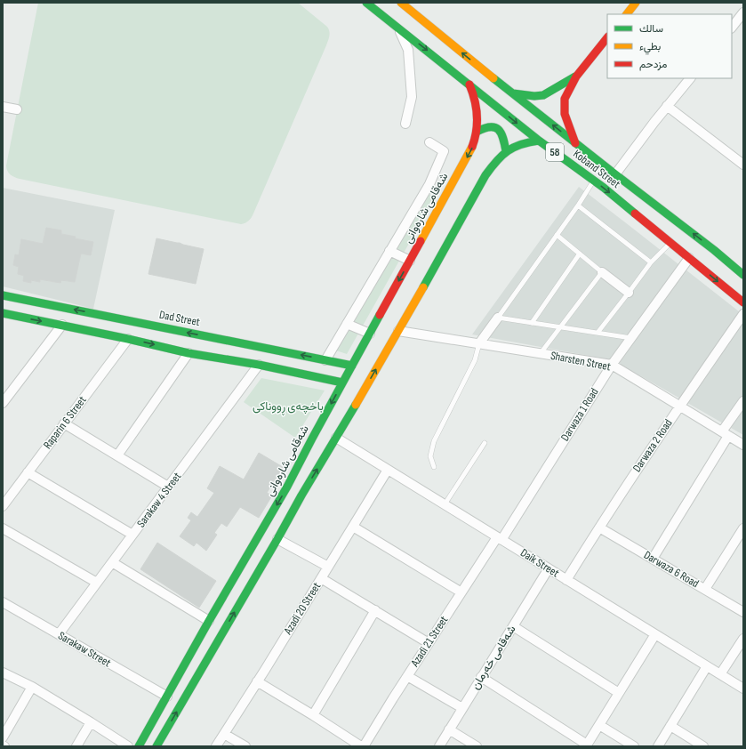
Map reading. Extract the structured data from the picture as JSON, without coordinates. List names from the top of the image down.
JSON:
{
  "streets": {
    "main road": [
      "58",
      "Koband Street",
      "شەقامی شارەوانی",
      "Dad Street"
    ],
    "street": [
      "Sharsten Street",
      "Darwaza 1 Road",
      "Raparin 6 Street",
      "Darwaza 2 Road",
      "Sarakaw 4 Street",
      "Daik Street",
      "Darwaza 6 Road",
      "Azadi 20 Street",
      "Azadi 21 Street",
      "Sarakaw Street",
      "شەقامی خەرمان"
    ]
  },
  "crossings": [
    ["Koband Street", "شەقامی شارەوانی"],
    ["Koband Street", "Darwaza 1 Road"],
    ["شەقامی شارەوانی", "Dad Street"],
    ["شەقامی شارەوانی", "Sarakaw Street"],
    ["Dad Street", "Raparin 6 Street"],
    ["Dad Street", "Sarakaw 4 Street"],
    ["Sharsten Street", "Darwaza 1 Road"],
    ["Sharsten Street", "Darwaza 2 Road"],
    ["Darwaza 1 Road", "Daik Street"],
    ["Darwaza 1 Road", "Azadi 21 Street"],
    ["Darwaza 2 Road", "Daik Street"],
    ["Darwaza 2 Road", "Darwaza 6 Road"],
    ["Sarakaw 4 Street", "Sarakaw Street"],
    ["Daik Street", "Azadi 20 Street"],
    ["Daik Street", "Azadi 21 Street"],
    ["Daik Street", "شەقامی خەرمان"]
  ],
  "parks": ["باخچەی ڕووناکی"],
  "legend": ["سالك", "بطيء", "مزدحم"]
}
